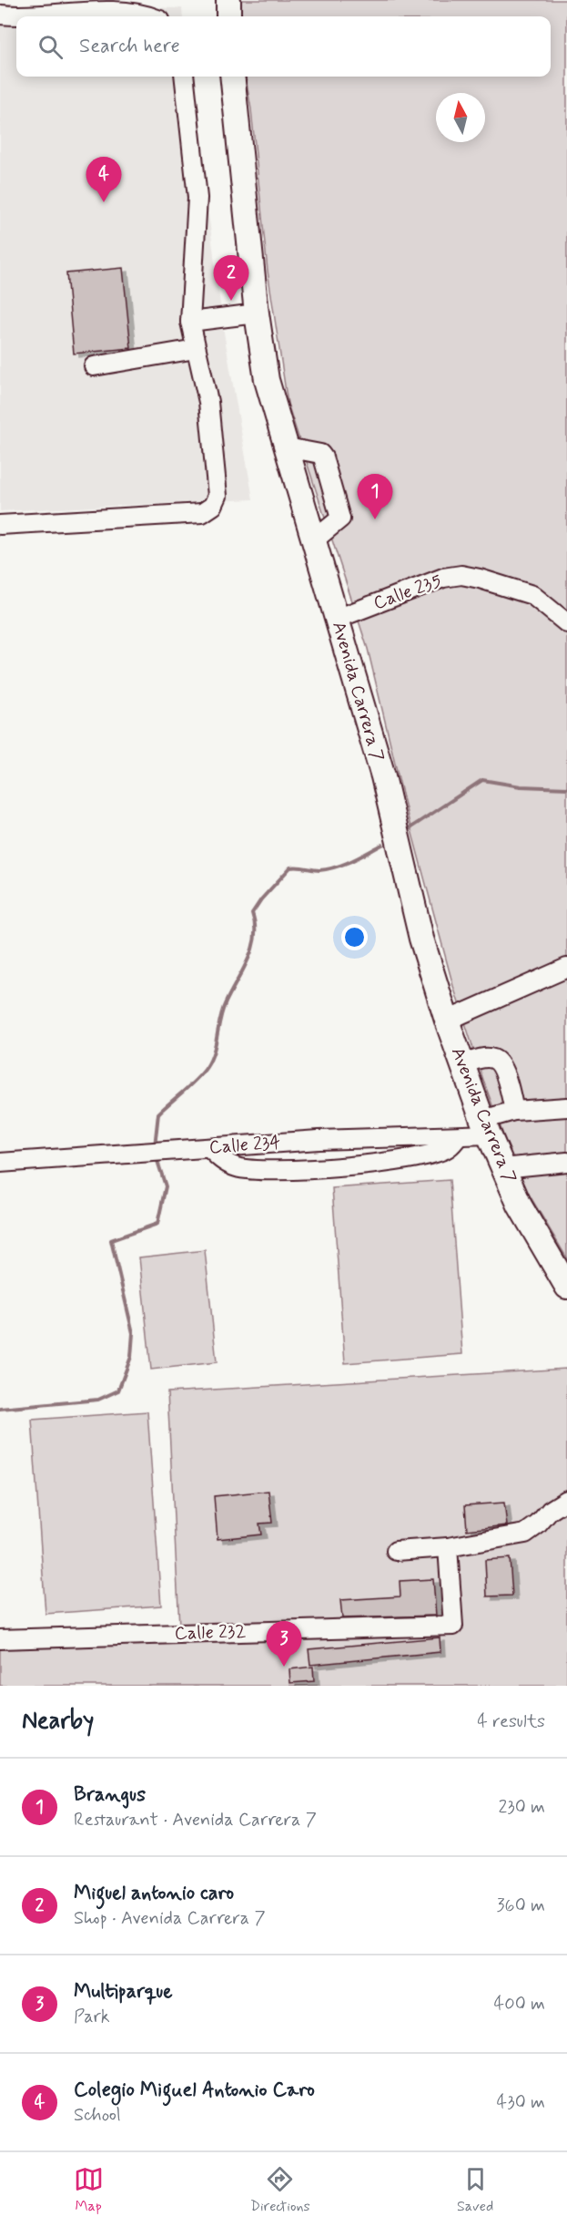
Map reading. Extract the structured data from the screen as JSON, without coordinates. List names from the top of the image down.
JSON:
{
  "streets": {
    "main road": ["Avenida Carrera 7"],
    "street": ["Calle 235", "Calle 234", "Calle 232"]
  },
  "crossings": [
    ["Calle 235", "Avenida Carrera 7"],
    ["Avenida Carrera 7", "Calle 234"]
  ],
  "north": "top",
  "page": {
    "search": "Search here",
    "pins": [
      "4",
      "2",
      "1",
      "3"
    ],
    "heading": ["Nearby", "4 results"],
    "list": [
      {
        "mark": "1",
        "name": "Brangus",
        "note": "Restaurant · Avenida Carrera 7",
        "value": "230 m"
      },
      {
        "mark": "2",
        "name": "Miguel antonio caro",
        "note": "Shop · Avenida Carrera 7",
        "value": "360 m"
      },
      {
        "mark": "3",
        "name": "Multiparque",
        "note": "Park",
        "value": "400 m"
      },
      {
        "mark": "4",
        "name": "Colegio Miguel Antonio Caro",
        "note": "School",
        "value": "430 m"
      }
    ],
    "nav": ["Map", "Directions", "Saved"]
  }
}
